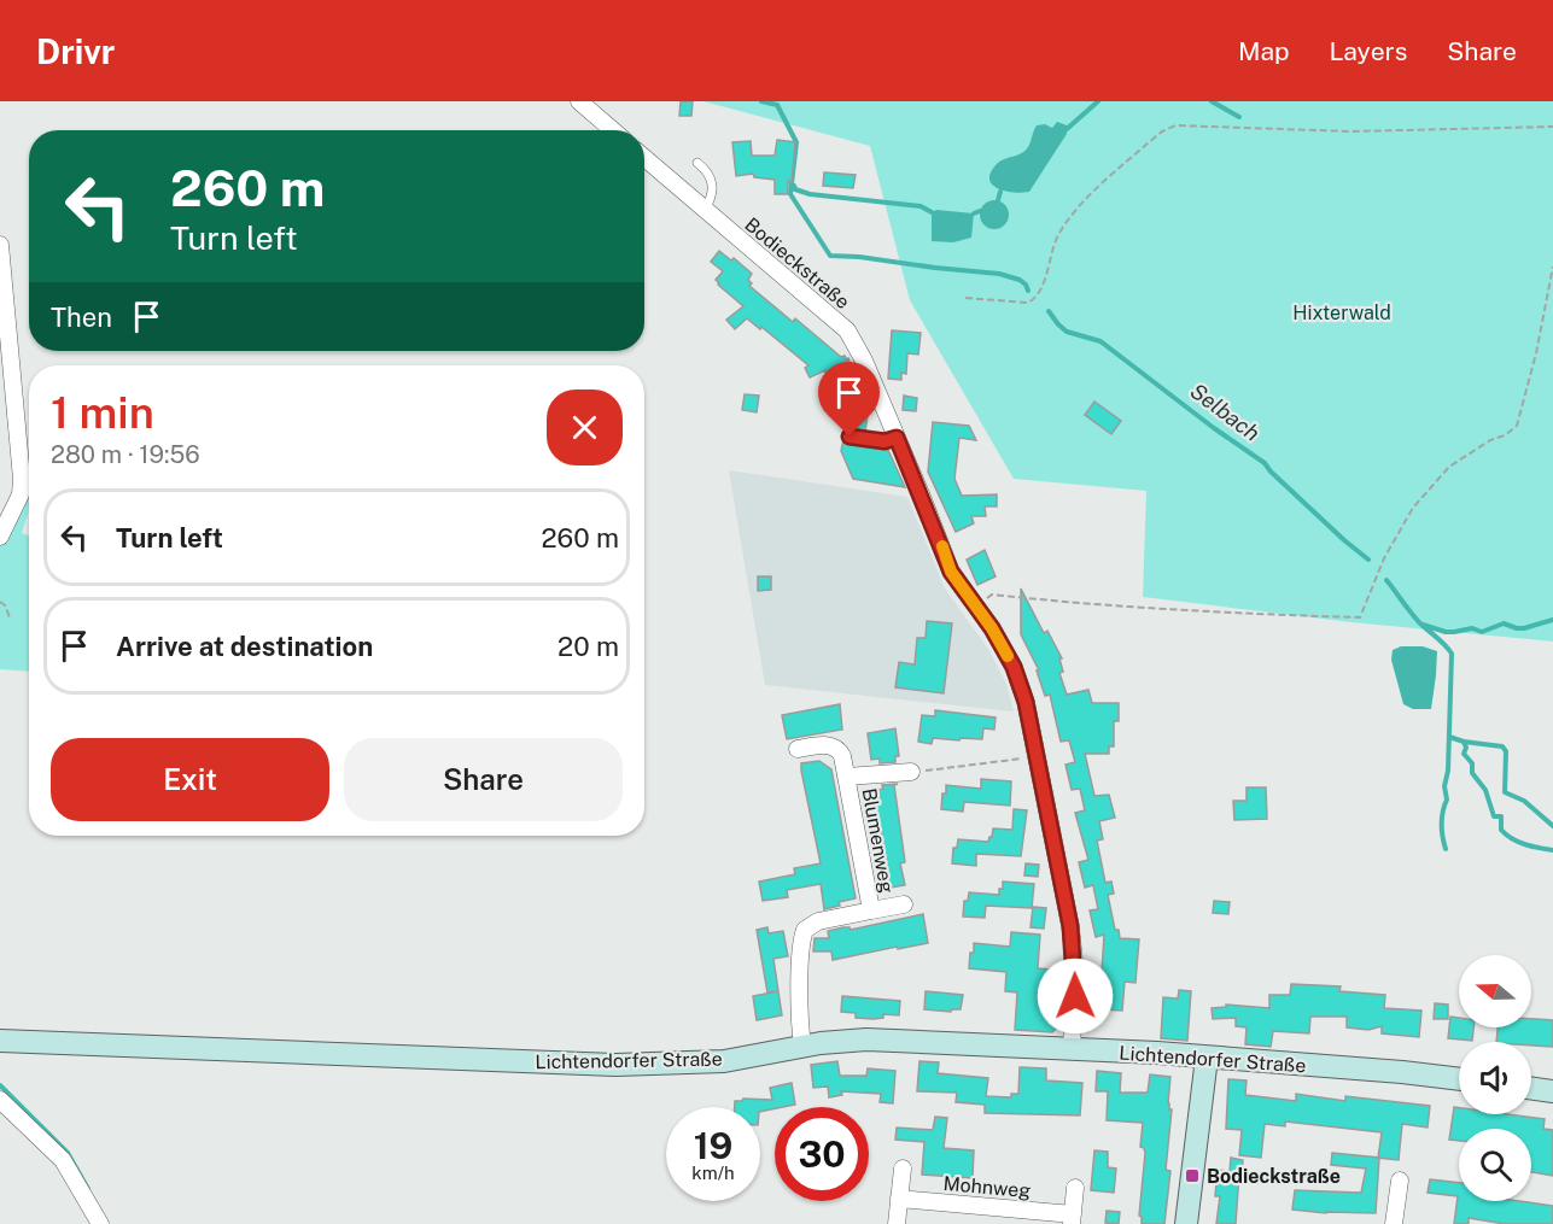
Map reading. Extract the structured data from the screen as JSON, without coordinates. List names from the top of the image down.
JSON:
{
  "streets": {
    "main road": ["Lichtendorfer Straße"],
    "street": ["Bodieckstraße", "Blumenweg", "Mohnweg"]
  },
  "crossings": [
    ["Bodieckstraße", "Lichtendorfer Straße"],
    ["Blumenweg", "Lichtendorfer Straße"]
  ],
  "water": ["Selbach"],
  "parks": ["Hixterwald"],
  "places": {
    "transit": ["Bodieckstraße"]
  },
  "north": "left",
  "page": {
    "header": "Drivr",
    "nav": ["Map", "Layers", "Share"],
    "turn": ["260 m", "Turn left"],
    "then": "Then",
    "heading": ["1 min", "280 m · 19:56"],
    "list": [
      {
        "name": "Turn left",
        "value": "260 m"
      },
      {
        "name": "Arrive at destination",
        "value": "20 m"
      }
    ],
    "buttons": ["Exit", "Share"],
    "speed": "19 km/h",
    "limit": "30"
  }
}
